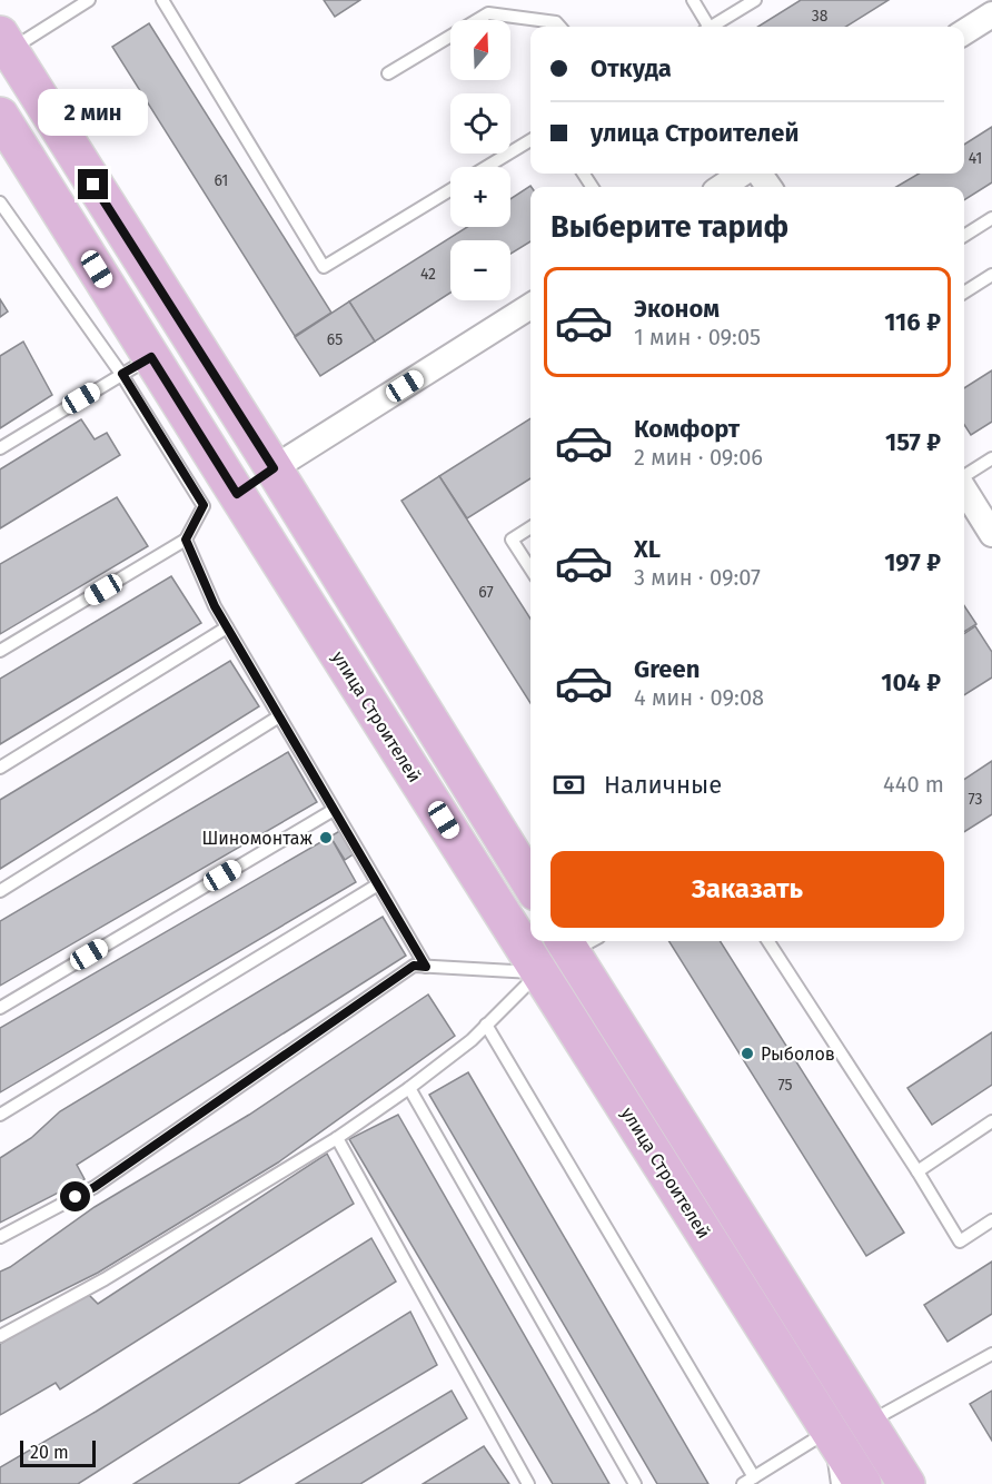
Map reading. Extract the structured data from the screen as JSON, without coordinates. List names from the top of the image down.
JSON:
{
  "streets": {
    "main road": ["улица Строителей"]
  },
  "places": ["Шиномонтаж", "Рыболов"],
  "house_numbers": [
    "38",
    "41",
    "61",
    "42",
    "65",
    "67",
    "73",
    "75"
  ],
  "scale_bar": "20 m",
  "north": "top",
  "page": {
    "map_buttons": ["+", "−"],
    "banner": ["Откуда", "улица Строителей"],
    "bubble": "2 мин",
    "heading": "Выберите тариф",
    "list": [
      {
        "name": "Эконом",
        "note": "1 мин · 09:05",
        "value": "116 ₽"
      },
      {
        "name": "Комфорт",
        "note": "2 мин · 09:06",
        "value": "157 ₽"
      },
      {
        "name": "XL",
        "note": "3 мин · 09:07",
        "value": "197 ₽"
      },
      {
        "name": "Green",
        "note": "4 мин · 09:08",
        "value": "104 ₽"
      }
    ],
    "pay": ["Наличные", "440 m"],
    "buttons": "Заказать",
    "scale": "20 m"
  }
}
